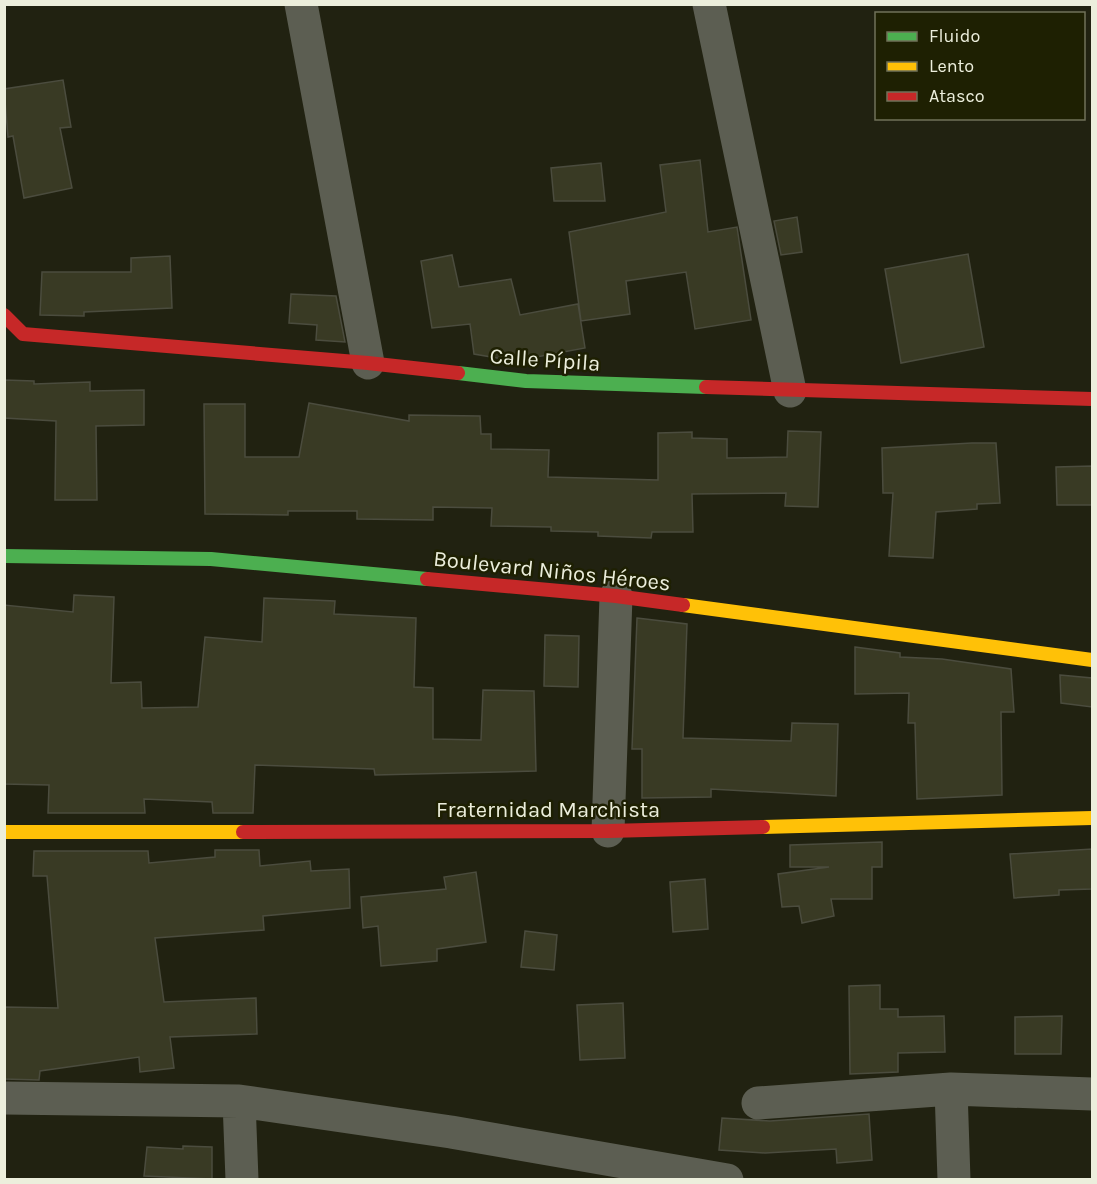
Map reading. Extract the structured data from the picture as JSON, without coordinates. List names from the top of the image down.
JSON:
{
  "streets": {
    "street": ["Calle Pípila", "Boulevard Niños Héroes", "Fraternidad Marchista"]
  },
  "legend": ["Fluido", "Lento", "Atasco"]
}
